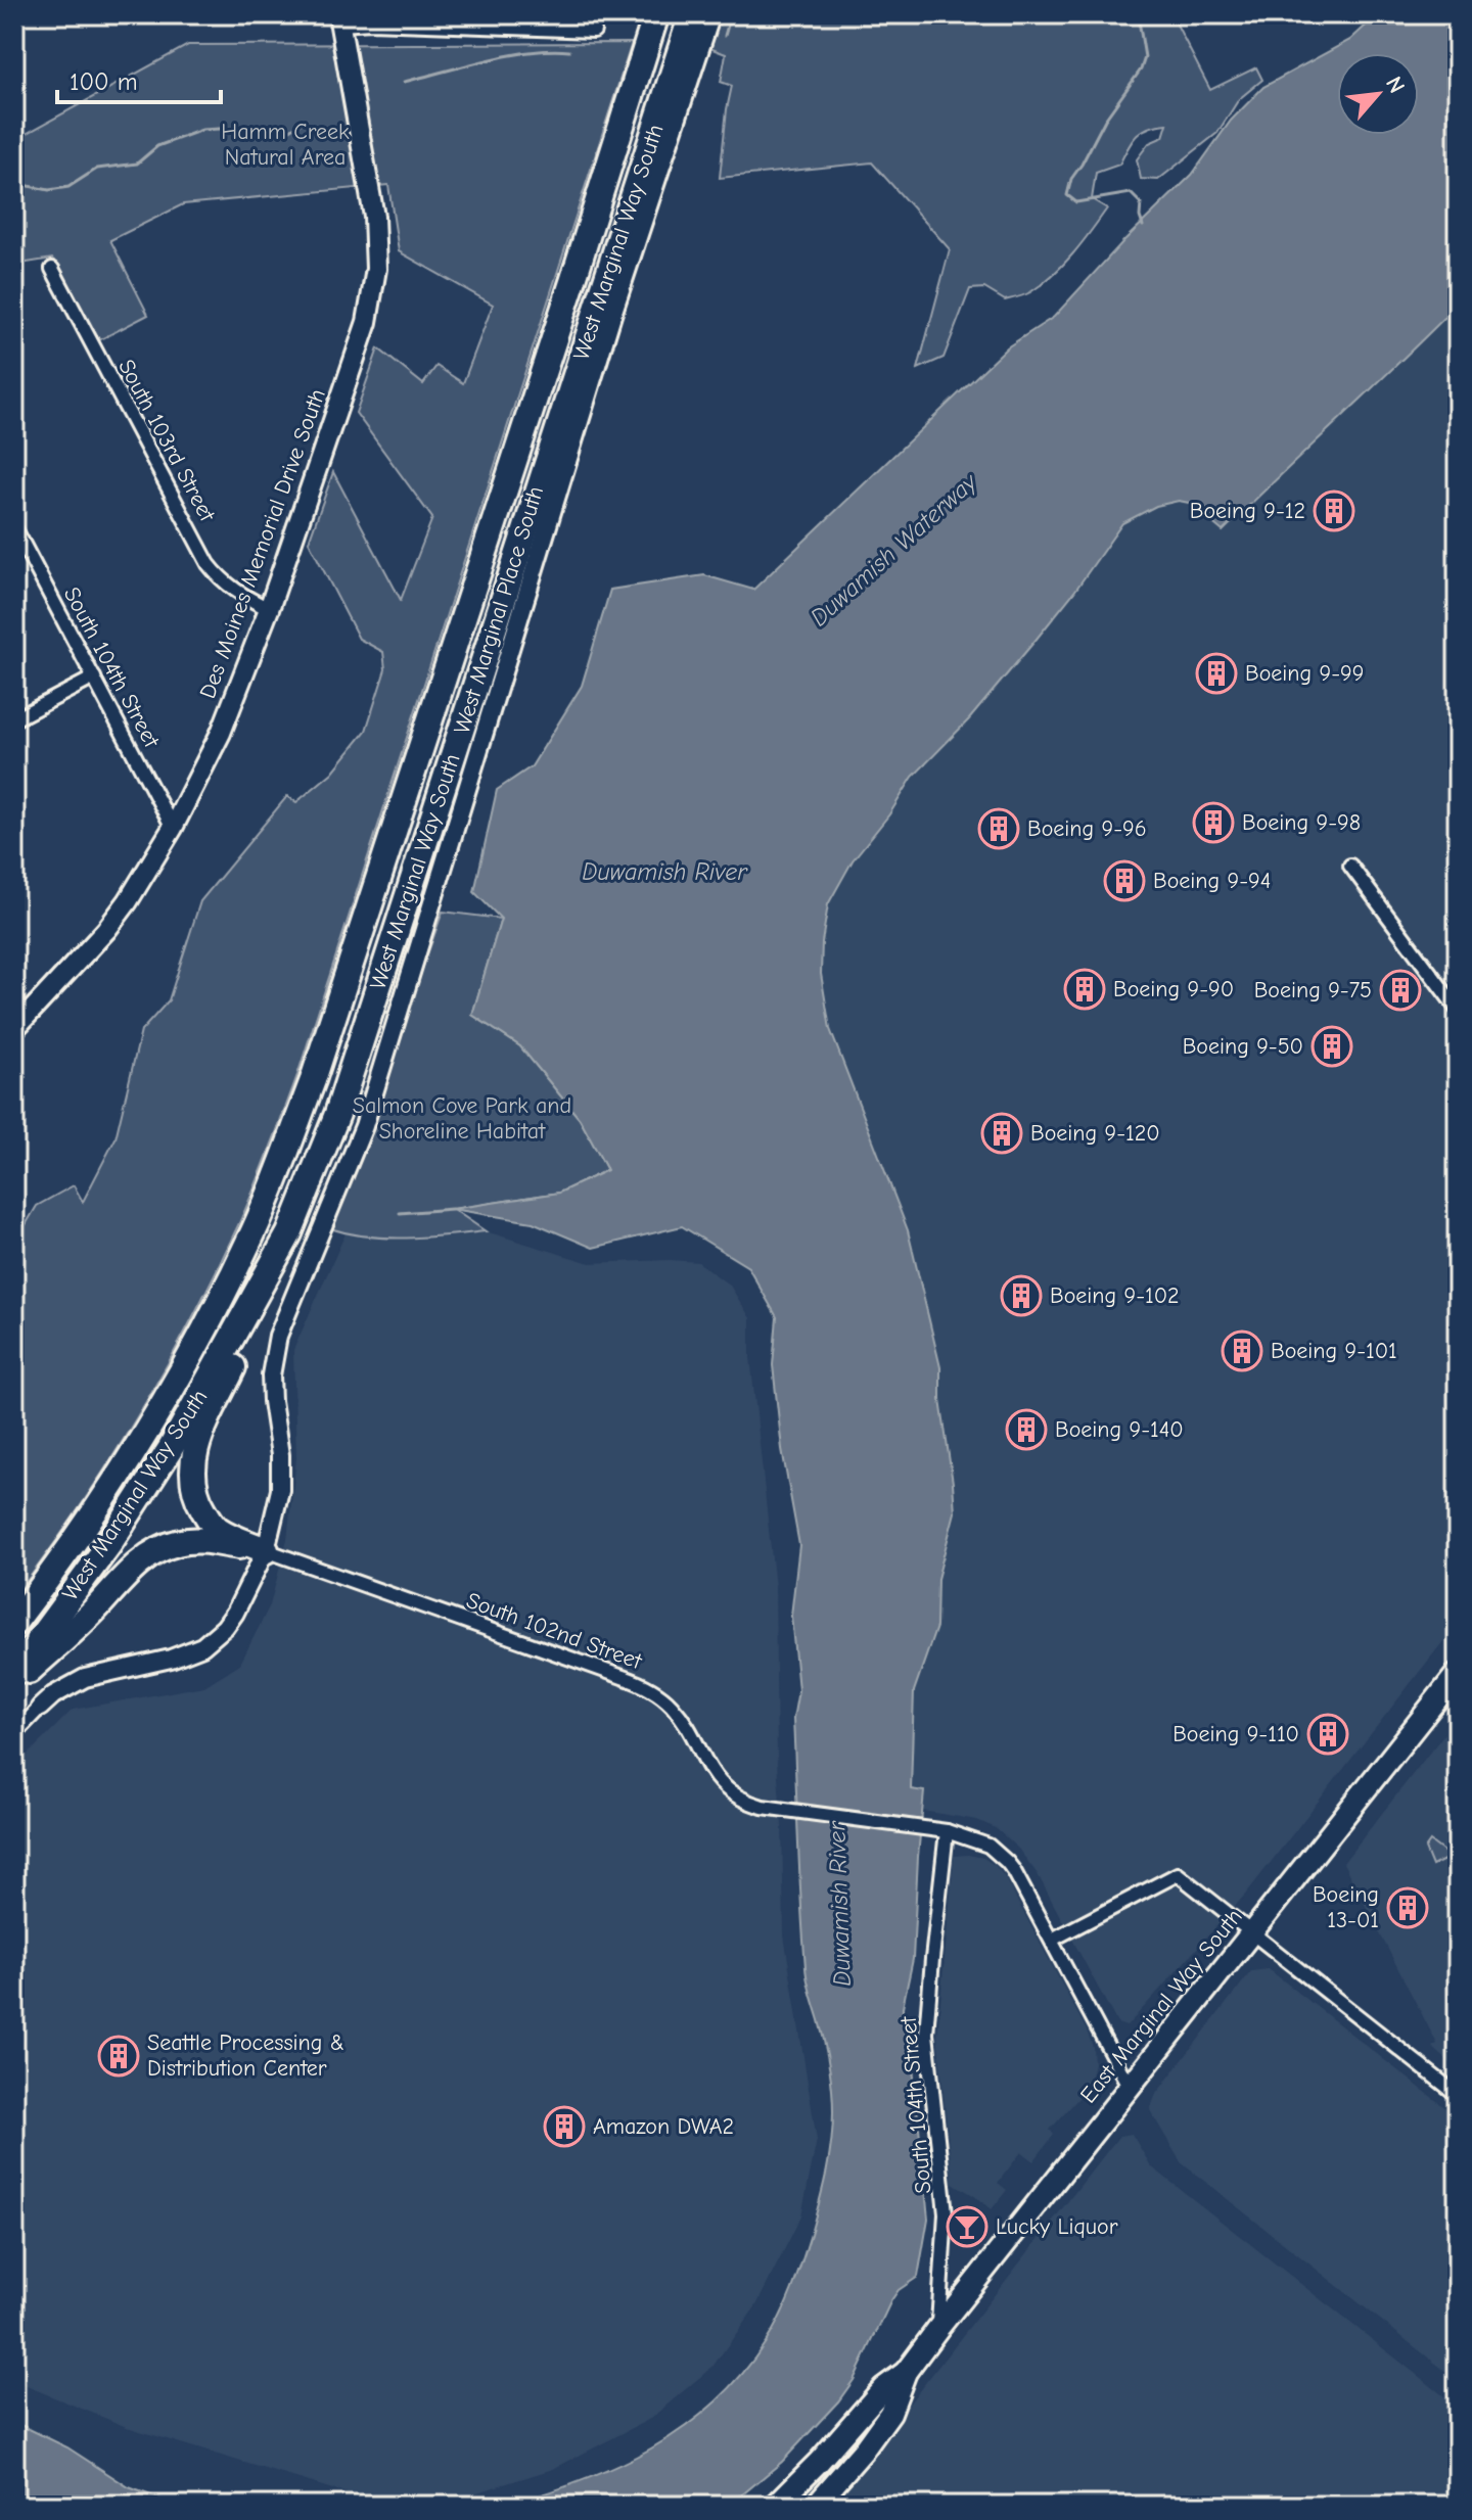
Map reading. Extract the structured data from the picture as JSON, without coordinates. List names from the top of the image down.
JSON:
{
  "streets": {
    "highway": ["West Marginal Way South"],
    "main road": ["Des Moines Memorial Drive South", "East Marginal Way South"],
    "street": [
      "South 103rd Street",
      "West Marginal Place South",
      "South 104th Street",
      "South 102nd Street"
    ]
  },
  "crossings": [
    ["South 103rd Street", "Des Moines Memorial Drive South"],
    ["Des Moines Memorial Drive South", "South 104th Street"],
    ["West Marginal Place South", "South 102nd Street"],
    ["South 104th Street", "South 102nd Street"],
    ["South 104th Street", "East Marginal Way South"],
    ["South 102nd Street", "East Marginal Way South"]
  ],
  "water": ["Duwamish Waterway", "Duwamish River"],
  "parks": ["Hamm Creek Natural Area", "Salmon Cove Park and Shoreline Habitat"],
  "places": {
    "building": [
      "Boeing 9-12",
      "Boeing 9-99",
      "Boeing 9-98",
      "Boeing 9-96",
      "Boeing 9-94",
      "Boeing 9-90",
      "Boeing 9-75",
      "Boeing 9-50",
      "Boeing 9-120",
      "Boeing 9-102",
      "Boeing 9-101",
      "Boeing 9-140",
      "Boeing 9-110",
      "Boeing 13-01",
      "Seattle Processing & Distribution Center",
      "Amazon DWA2"
    ],
    "bar": ["Lucky Liquor"]
  },
  "scale_bar": "100 m",
  "north": "top right"
}
